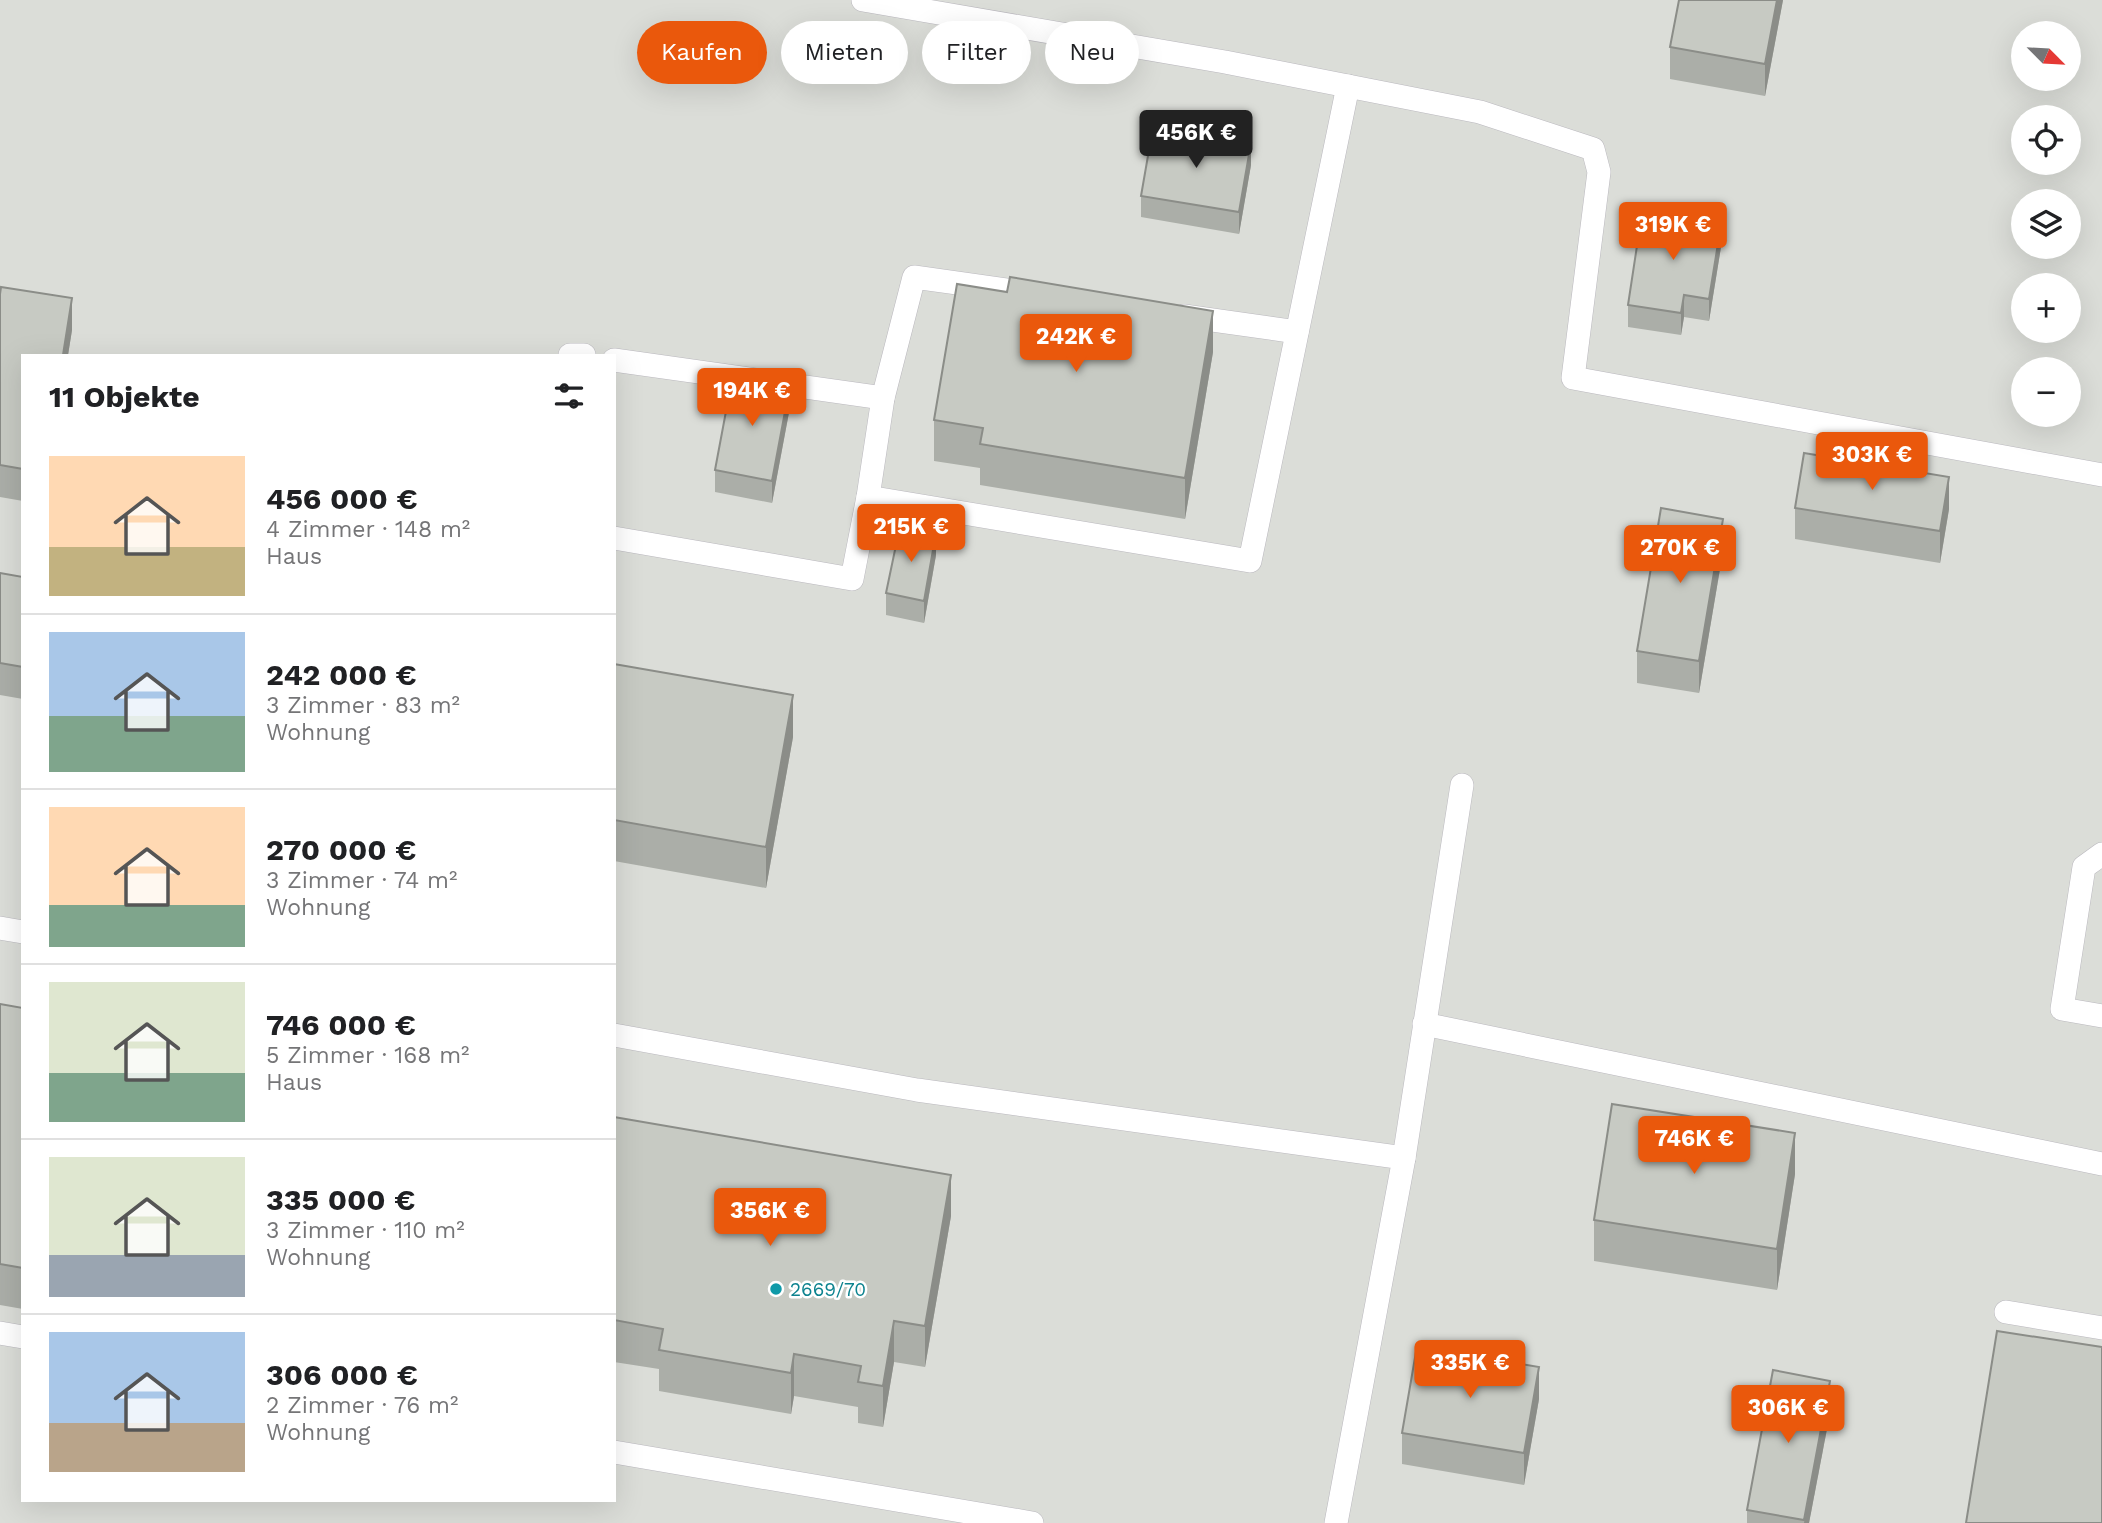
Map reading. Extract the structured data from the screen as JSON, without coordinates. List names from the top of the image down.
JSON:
{
  "places": ["2669/70"],
  "north": "bottom right",
  "page": {
    "map_buttons": ["+", "−"],
    "chip": [
      "Kaufen",
      "Mieten",
      "Filter",
      "Neu"
    ],
    "price": [
      "456K €",
      "319K €",
      "242K €",
      "194K €",
      "303K €",
      "215K €",
      "270K €",
      "746K €",
      "356K €",
      "335K €",
      "306K €"
    ],
    "heading": "11 Objekte",
    "list": [
      {
        "name": "456 000 €",
        "note": "4 Zimmer · 148 m² · Haus"
      },
      {
        "name": "242 000 €",
        "note": "3 Zimmer · 83 m² · Wohnung"
      },
      {
        "name": "270 000 €",
        "note": "3 Zimmer · 74 m² · Wohnung"
      },
      {
        "name": "746 000 €",
        "note": "5 Zimmer · 168 m² · Haus"
      },
      {
        "name": "335 000 €",
        "note": "3 Zimmer · 110 m² · Wohnung"
      },
      {
        "name": "306 000 €",
        "note": "2 Zimmer · 76 m² · Wohnung"
      }
    ]
  }
}
